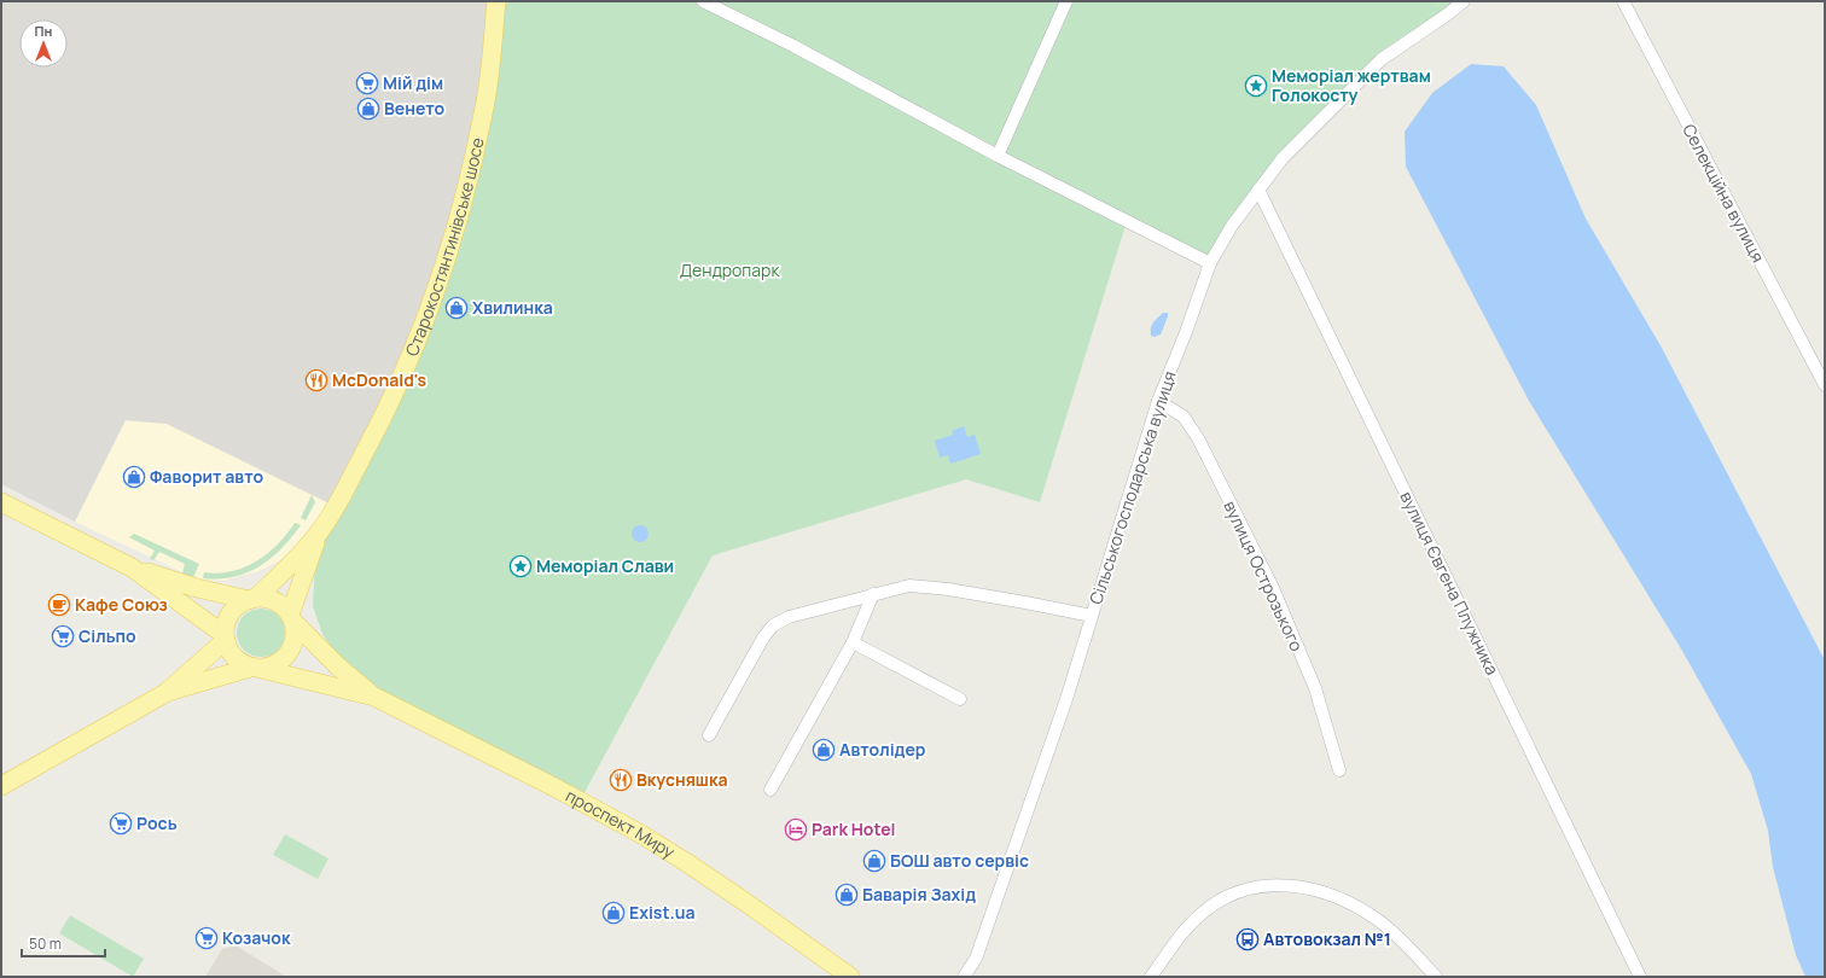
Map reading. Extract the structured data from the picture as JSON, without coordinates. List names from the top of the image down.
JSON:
{
  "streets": {
    "main road": ["Старокостянтинівське шосе", "проспект Миру"],
    "street": [
      "Селекційна вулиця",
      "Сільськогосподарська вулиця",
      "вулиця Острозького",
      "вулиця Євгена Плужника"
    ]
  },
  "crossings": [
    ["Сільськогосподарська вулиця", "вулиця Острозького"],
    ["Сільськогосподарська вулиця", "вулиця Євгена Плужника"]
  ],
  "parks": ["Дендропарк"],
  "places": {
    "supermarket": [
      "Мій дім",
      "Сільпо",
      "Рось",
      "Козачок"
    ],
    "place": ["Меморіал жертвам Голокосту", "Меморіал Слави"],
    "shop": [
      "Венето",
      "Хвилинка",
      "Фаворит авто",
      "Автолідер",
      "БОШ авто сервіс",
      "Баварія Захід",
      "Exist.ua"
    ],
    "restaurant": ["McDonald's", "Вкусняшка"],
    "cafe": ["Кафе Союз"],
    "hotel": ["Park Hotel"],
    "bus stop": ["Автовокзал №1"]
  },
  "scale_bar": "50 m",
  "north": "top"
}
